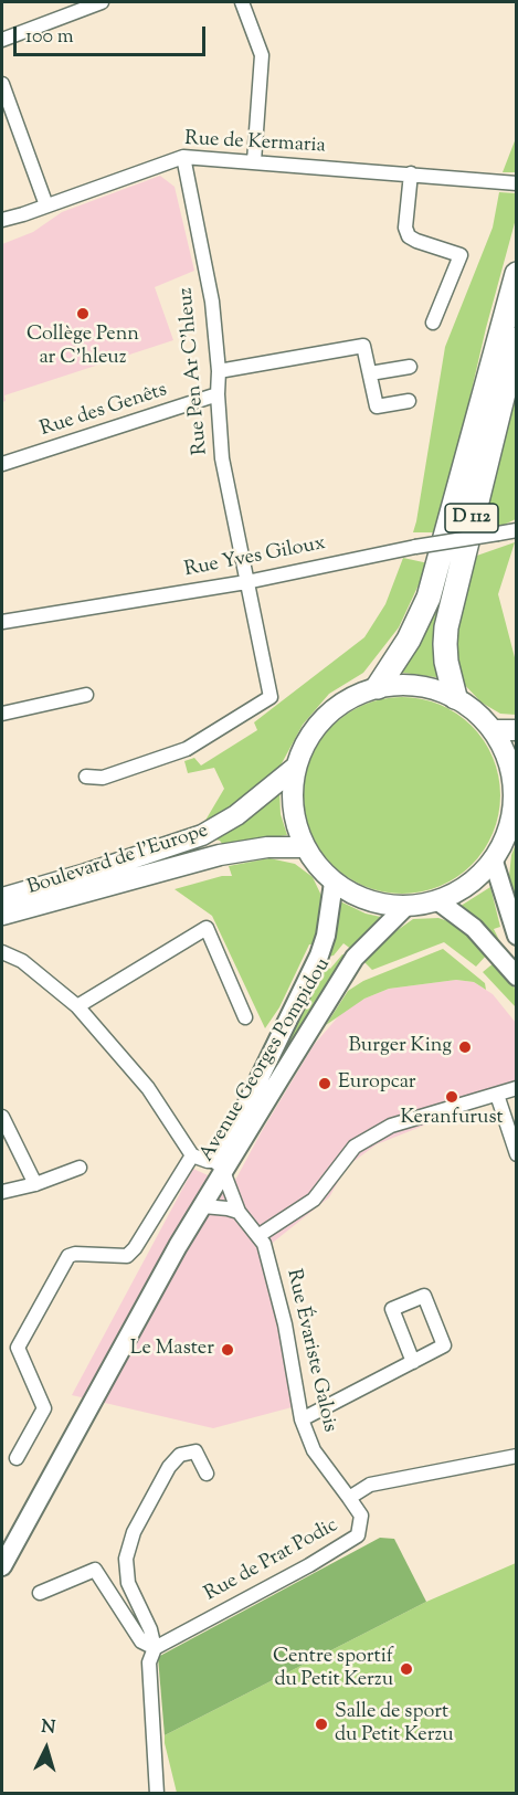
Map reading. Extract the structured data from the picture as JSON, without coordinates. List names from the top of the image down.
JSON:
{
  "streets": {
    "highway": ["D 112"],
    "main road": ["Boulevard de l'Europe", "Avenue Georges Pompidou"],
    "street": [
      "Rue de Kermaria",
      "Rue Pen Ar C'hleuz",
      "Rue des Genêts",
      "Rue Yves Giloux",
      "Rue Évariste Galois",
      "Rue de Prat Podic"
    ]
  },
  "crossings": [
    ["Rue de Kermaria", "Rue Pen Ar C'hleuz"],
    ["Rue Pen Ar C'hleuz", "Rue des Genêts"],
    ["Rue Pen Ar C'hleuz", "Rue Yves Giloux"],
    ["D 112", "Boulevard de l'Europe"],
    ["D 112", "Avenue Georges Pompidou"],
    ["Boulevard de l'Europe", "Avenue Georges Pompidou"],
    ["Avenue Georges Pompidou", "Rue Évariste Galois"],
    ["Rue Évariste Galois", "Rue de Prat Podic"]
  ],
  "places": [
    "Collège Penn ar C'hleuz",
    "Burger King",
    "Europcar",
    "Keranfurust",
    "Le Master",
    "Centre sportif du Petit Kerzu",
    "Salle de sport du Petit Kerzu"
  ],
  "scale_bar": "100 m",
  "north": "top"
}
